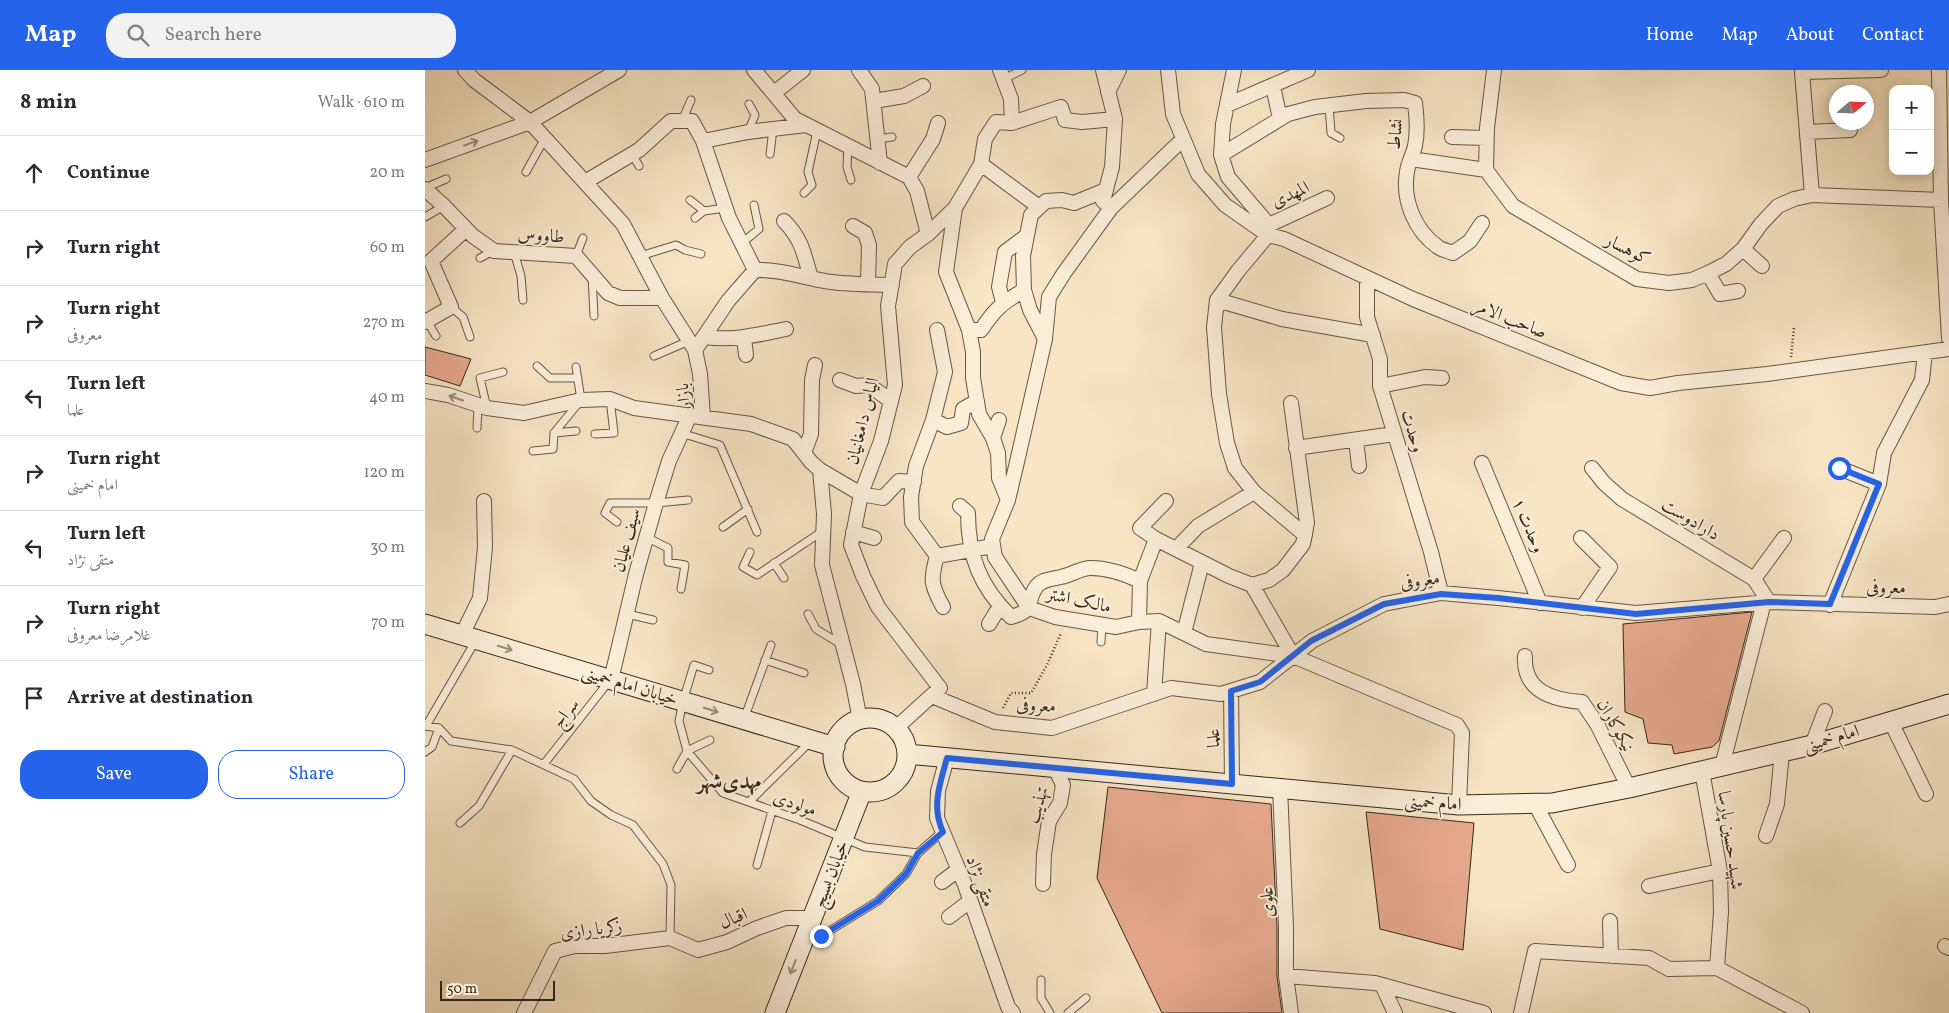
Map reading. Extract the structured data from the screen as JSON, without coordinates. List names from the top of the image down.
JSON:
{
  "streets": {
    "street": [
      "نشاط",
      "المهدی",
      "طاووس",
      "کوهسار",
      "صاحب الامر",
      "بازار",
      "الیاس دامغانیان",
      "وحدت",
      "دارادوست",
      "وحدت ۱",
      "سیف علیان",
      "معروفی",
      "مالک اشتر",
      "خیابان امام خمینی",
      "نیکوکاران",
      "علما",
      "امام خمینی",
      "تهذیب",
      "شهید حسین پارسا",
      "خیابان بسیج",
      "متقی نژاد",
      "علوی",
      "اقبال",
      "زکریا رازی"
    ],
    "lane": ["سراج", "مولودی"]
  },
  "crossings": [
    ["المهدی", "صاحب الامر"],
    ["طاووس", "بازار"],
    ["صاحب الامر", "وحدت"],
    ["بازار", "الیاس دامغانیان"],
    ["بازار", "سیف علیان"],
    ["الیاس دامغانیان", "معروفی"],
    ["وحدت", "معروفی"],
    ["دارادوست", "معروفی"],
    ["وحدت ۱", "معروفی"],
    ["سیف علیان", "خیابان امام خمینی"],
    ["سیف علیان", "سراج"],
    ["معروفی", "مالک اشتر"],
    ["معروفی", "علما"],
    ["مالک اشتر", "امام خمینی"],
    ["خیابان امام خمینی", "سراج"],
    ["خیابان امام خمینی", "امام خمینی"],
    ["خیابان امام خمینی", "مولودی"],
    ["خیابان امام خمینی", "خیابان بسیج"],
    ["نیکوکاران", "امام خمینی"],
    ["علما", "امام خمینی"],
    ["امام خمینی", "تهذیب"],
    ["امام خمینی", "شهید حسین پارسا"],
    ["امام خمینی", "خیابان بسیج"],
    ["امام خمینی", "متقی نژاد"],
    ["امام خمینی", "علوی"],
    ["مولودی", "خیابان بسیج"],
    ["خیابان بسیج", "اقبال"],
    ["اقبال", "زکریا رازی"]
  ],
  "one_way": ["خیابان امام خمینی", "خیابان بسیج"],
  "districts": ["مهدی‌شهر"],
  "scale_bar": "50 m",
  "north": "right",
  "page": {
    "header": "Map",
    "search": "Search here",
    "nav": [
      "Home",
      "Map",
      "About",
      "Contact"
    ],
    "heading": ["8 min", "Walk · 610 m"],
    "map_buttons": ["+", "−"],
    "list": [
      ["Continue", "20 m"],
      ["Turn right", "60 m"],
      ["Turn right", "معروفی", "270 m"],
      ["Turn left", "علما", "40 m"],
      ["Turn right", "امام خمینی", "120 m"],
      ["Turn left", "متقی نژاد", "30 m"],
      ["Turn right", "غلامرضا معروفی", "70 m"],
      "Arrive at destination"
    ],
    "buttons": ["Save", "Share"],
    "scale": "50 m"
  }
}
